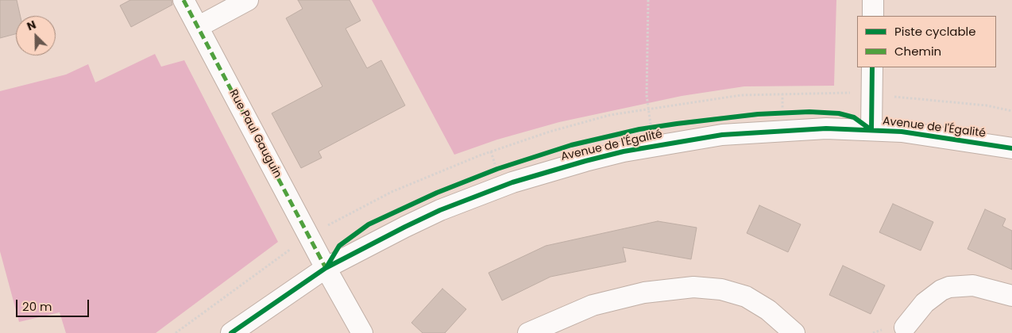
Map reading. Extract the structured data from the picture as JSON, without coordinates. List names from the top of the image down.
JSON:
{
  "streets": {
    "street": ["Avenue de l'Égalité", "Rue Paul Gauguin"]
  },
  "crossings": [
    ["Avenue de l'Égalité", "Rue Paul Gauguin"]
  ],
  "legend": ["Piste cyclable", "Chemin"],
  "scale_bar": "20 m",
  "north": "top left"
}
